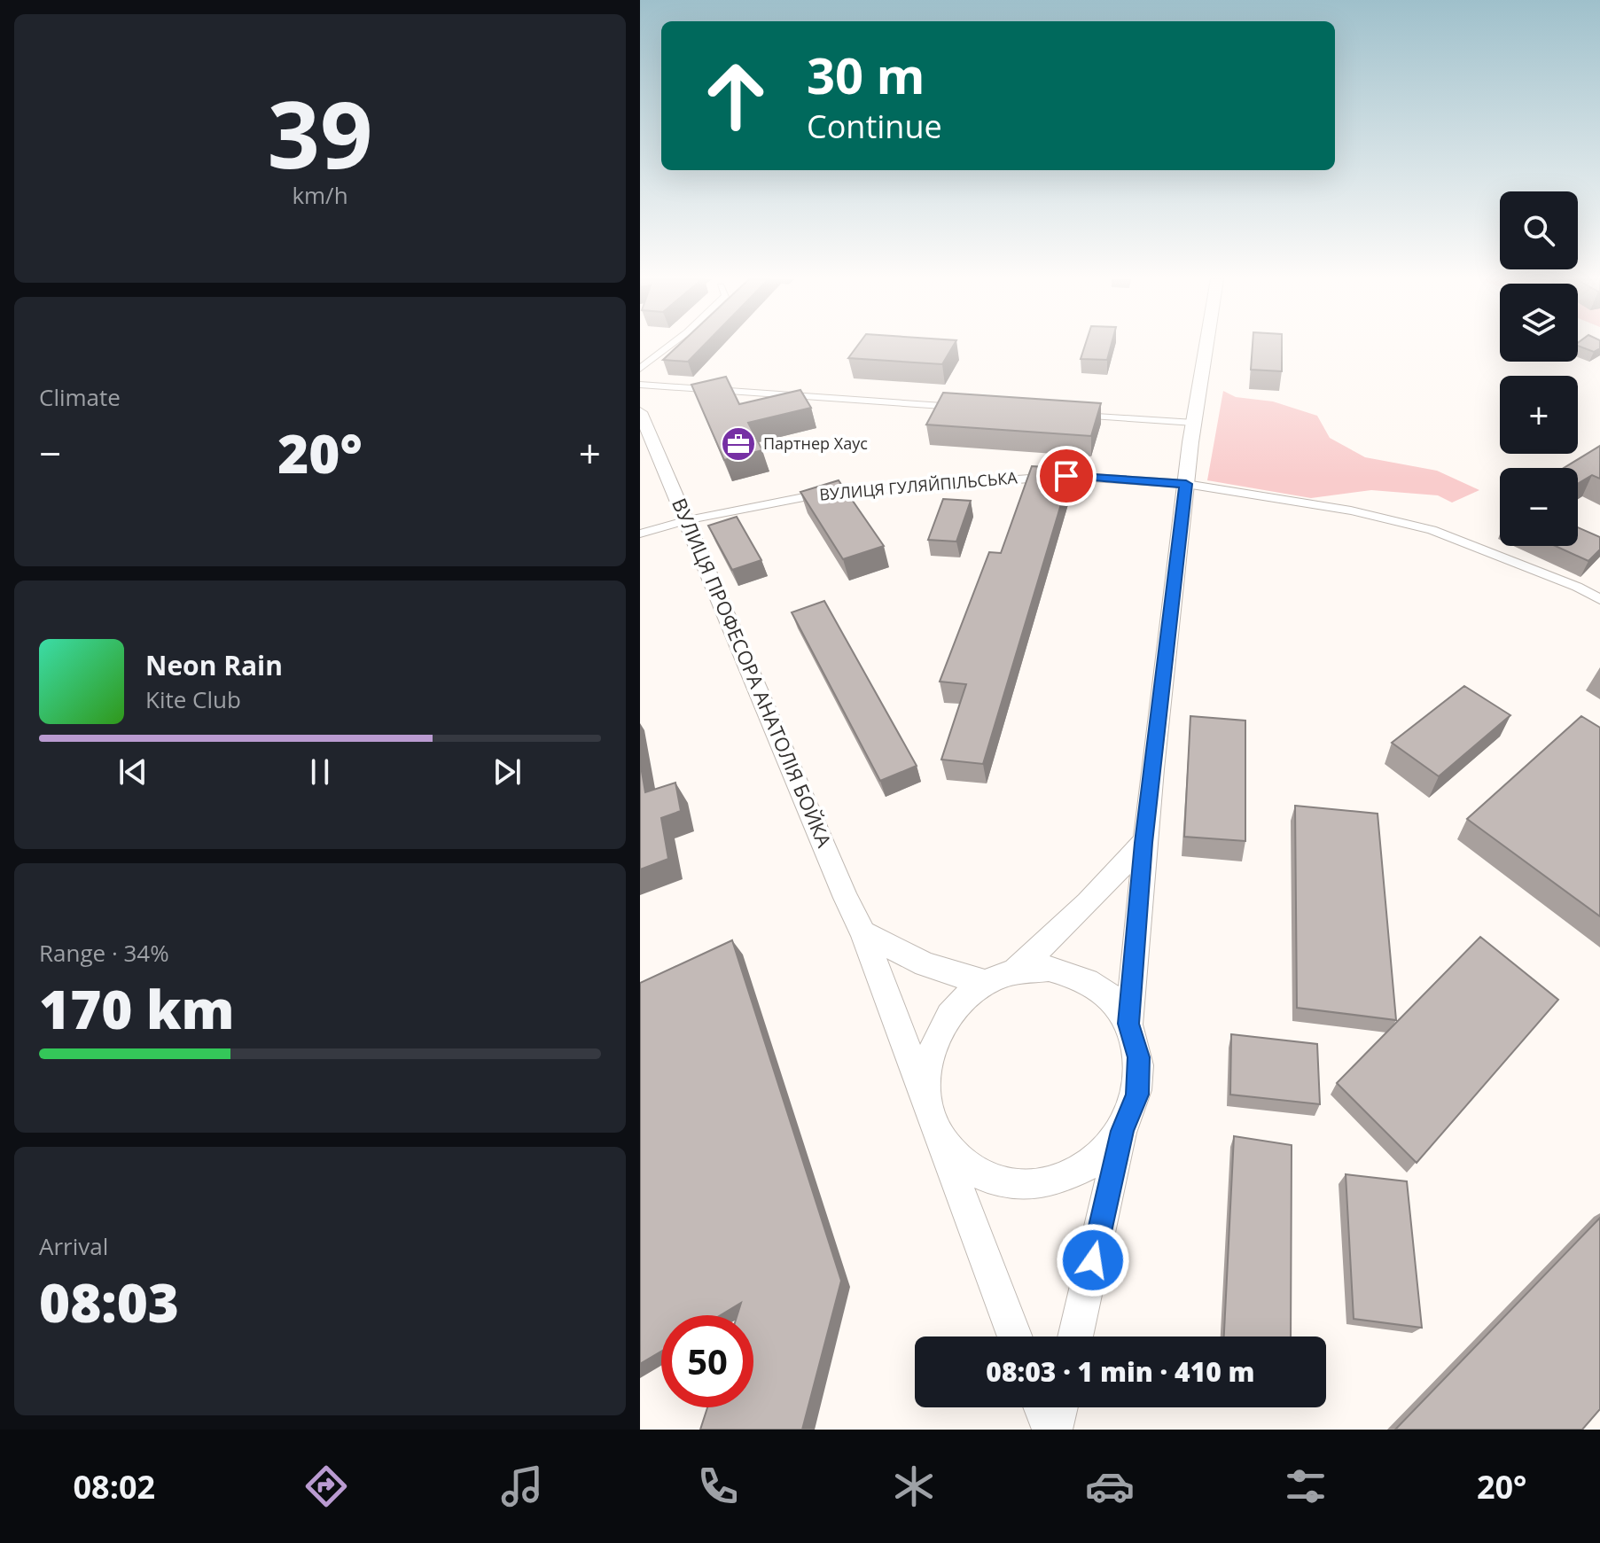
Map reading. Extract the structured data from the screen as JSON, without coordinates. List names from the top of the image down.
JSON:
{
  "streets": {
    "main road": ["ВУЛИЦЯ ПРОФЕСОРА АНАТОЛІЯ БОЙКА"],
    "street": ["ВУЛИЦЯ ГУЛЯЙПІЛЬСЬКА"]
  },
  "crossings": [
    ["ВУЛИЦЯ ГУЛЯЙПІЛЬСЬКА", "ВУЛИЦЯ ПРОФЕСОРА АНАТОЛІЯ БОЙКА"]
  ],
  "places": {
    "office": ["Партнер Хаус"]
  },
  "page": {
    "tile": [
      ["39", "km/h"],
      "Climate",
      ["Range · 34%", "170 km"],
      ["Arrival", "08:03"]
    ],
    "turn": ["30 m", "Continue"],
    "map_buttons": ["+", "−"],
    "heat": ["−", "20°", "+"],
    "song": ["Neon Rain", "Kite Club"],
    "limit": "50",
    "trip": "08:03 · 1 min · 410 m",
    "tabs": ["08:02", "20°"]
  }
}
